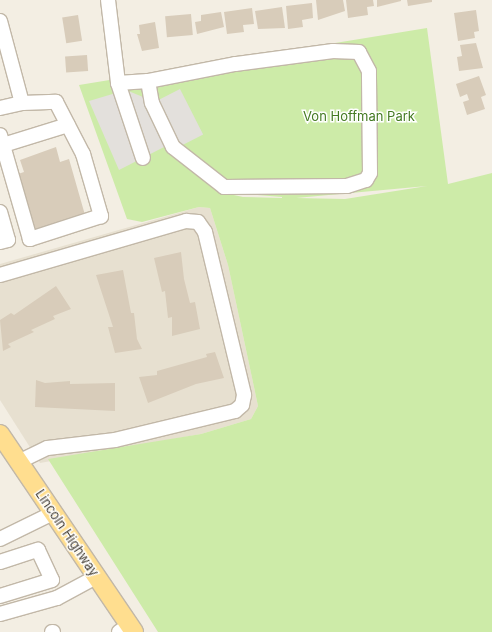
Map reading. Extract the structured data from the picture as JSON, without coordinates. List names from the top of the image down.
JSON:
{
  "streets": {
    "main road": ["Lincoln Highway"]
  },
  "parks": ["Von Hoffman Park"]
}
